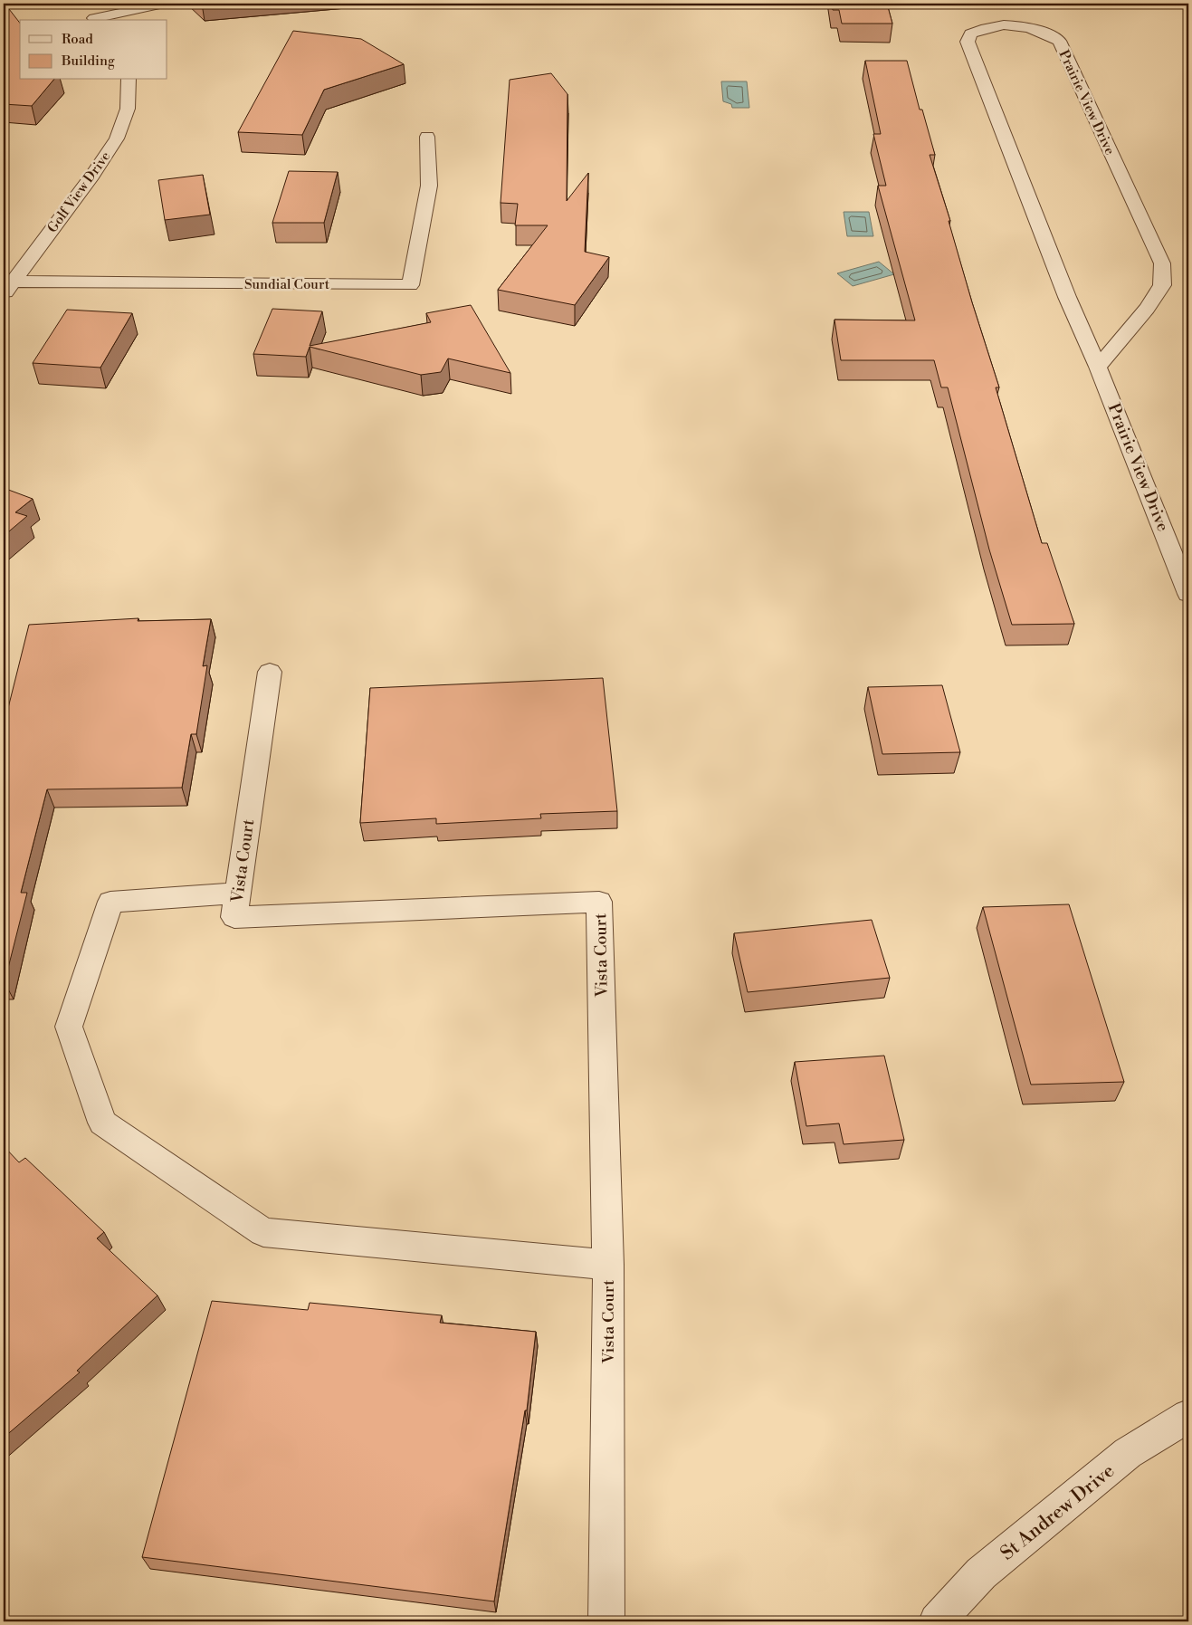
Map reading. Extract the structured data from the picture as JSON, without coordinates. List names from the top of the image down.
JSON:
{
  "streets": {
    "street": [
      "Prairie View Drive",
      "Golf View Drive",
      "Sundial Court",
      "Vista Court",
      "St Andrew Drive"
    ]
  },
  "crossings": [
    ["Golf View Drive", "Sundial Court"]
  ],
  "legend": ["Road", "Building"]
}
